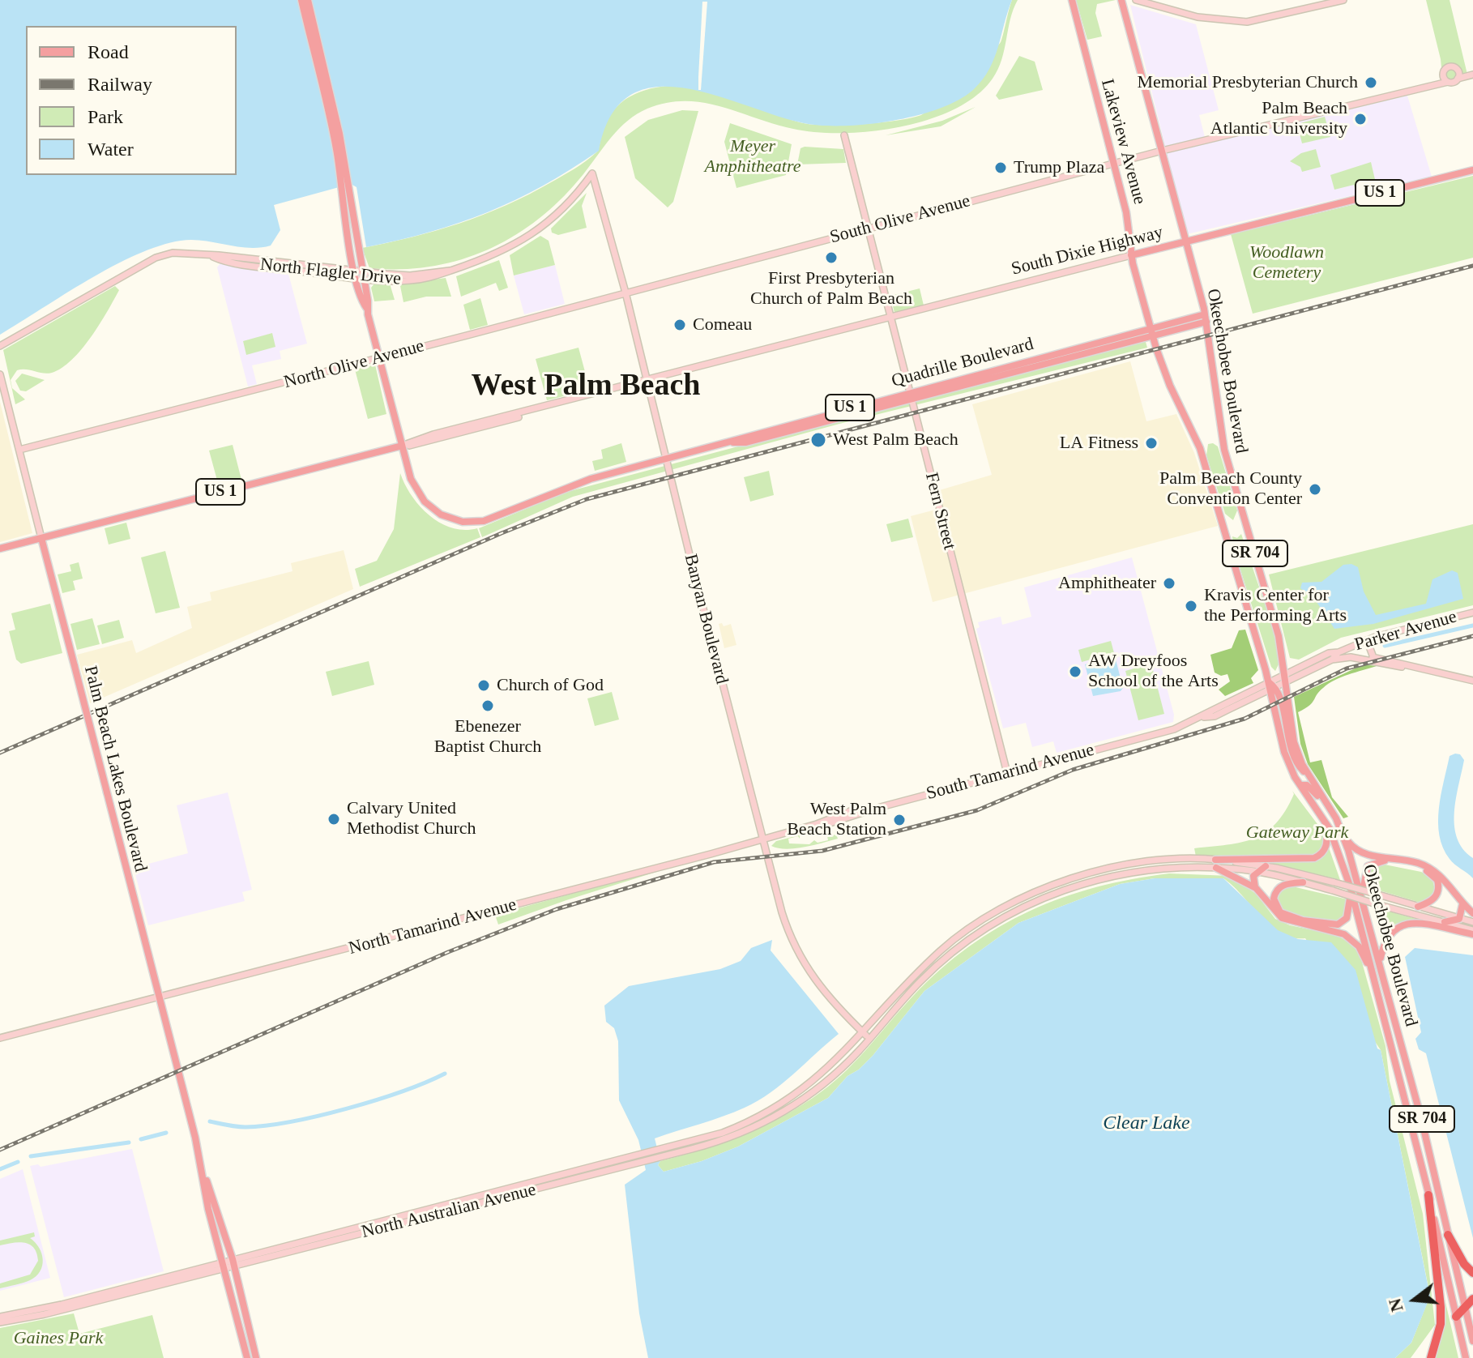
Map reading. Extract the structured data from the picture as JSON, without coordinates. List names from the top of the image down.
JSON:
{
  "streets": {
    "main road": [
      "Lakeview Avenue",
      "US 1",
      "South Dixie Highway",
      "Quadrille Boulevard",
      "Okeechobee Boulevard",
      "SR 704",
      "Palm Beach Lakes Boulevard"
    ],
    "street": [
      "South Olive Avenue",
      "North Flagler Drive",
      "North Olive Avenue",
      "Fern Street",
      "Banyan Boulevard",
      "Parker Avenue",
      "South Tamarind Avenue",
      "North Tamarind Avenue",
      "North Australian Avenue"
    ]
  },
  "crossings": [
    ["Lakeview Avenue", "South Olive Avenue"],
    ["Lakeview Avenue", "South Dixie Highway"],
    ["Lakeview Avenue", "Quadrille Boulevard"],
    ["Lakeview Avenue", "Okeechobee Boulevard"],
    ["US 1", "South Dixie Highway"],
    ["US 1", "Quadrille Boulevard"],
    ["US 1", "Palm Beach Lakes Boulevard"],
    ["South Olive Avenue", "North Olive Avenue"],
    ["South Olive Avenue", "Okeechobee Boulevard"],
    ["South Olive Avenue", "Fern Street"],
    ["South Dixie Highway", "Quadrille Boulevard"],
    ["South Dixie Highway", "Okeechobee Boulevard"],
    ["South Dixie Highway", "Fern Street"],
    ["South Dixie Highway", "Banyan Boulevard"],
    ["North Flagler Drive", "Banyan Boulevard"],
    ["Quadrille Boulevard", "Okeechobee Boulevard"],
    ["Quadrille Boulevard", "Fern Street"],
    ["Quadrille Boulevard", "Banyan Boulevard"],
    ["North Olive Avenue", "Banyan Boulevard"],
    ["North Olive Avenue", "Palm Beach Lakes Boulevard"],
    ["Okeechobee Boulevard", "Parker Avenue"],
    ["Okeechobee Boulevard", "South Tamarind Avenue"],
    ["Fern Street", "South Tamarind Avenue"],
    ["Banyan Boulevard", "North Tamarind Avenue"],
    ["Banyan Boulevard", "North Australian Avenue"],
    ["Parker Avenue", "South Tamarind Avenue"],
    ["Palm Beach Lakes Boulevard", "North Tamarind Avenue"],
    ["Palm Beach Lakes Boulevard", "North Australian Avenue"],
    ["South Tamarind Avenue", "North Tamarind Avenue"]
  ],
  "districts": ["West Palm Beach"],
  "water": ["Clear Lake"],
  "parks": [
    "Meyer Amphitheatre",
    "Woodlawn Cemetery",
    "Gateway Park",
    "Gaines Park"
  ],
  "places": [
    "Memorial Presbyterian Church",
    "Palm Beach Atlantic University",
    "Trump Plaza",
    "First Presbyterian Church of Palm Beach",
    "Comeau",
    "West Palm Beach",
    "LA Fitness",
    "Palm Beach County Convention Center",
    "Amphitheater",
    "Kravis Center for the Performing Arts",
    "AW Dreyfoos School of the Arts",
    "Church of God",
    "Ebenezer Baptist Church",
    "Calvary United Methodist Church",
    "West Palm Beach Station"
  ],
  "legend": [
    "Road",
    "Railway",
    "Park",
    "Water"
  ],
  "north": "left"
}
